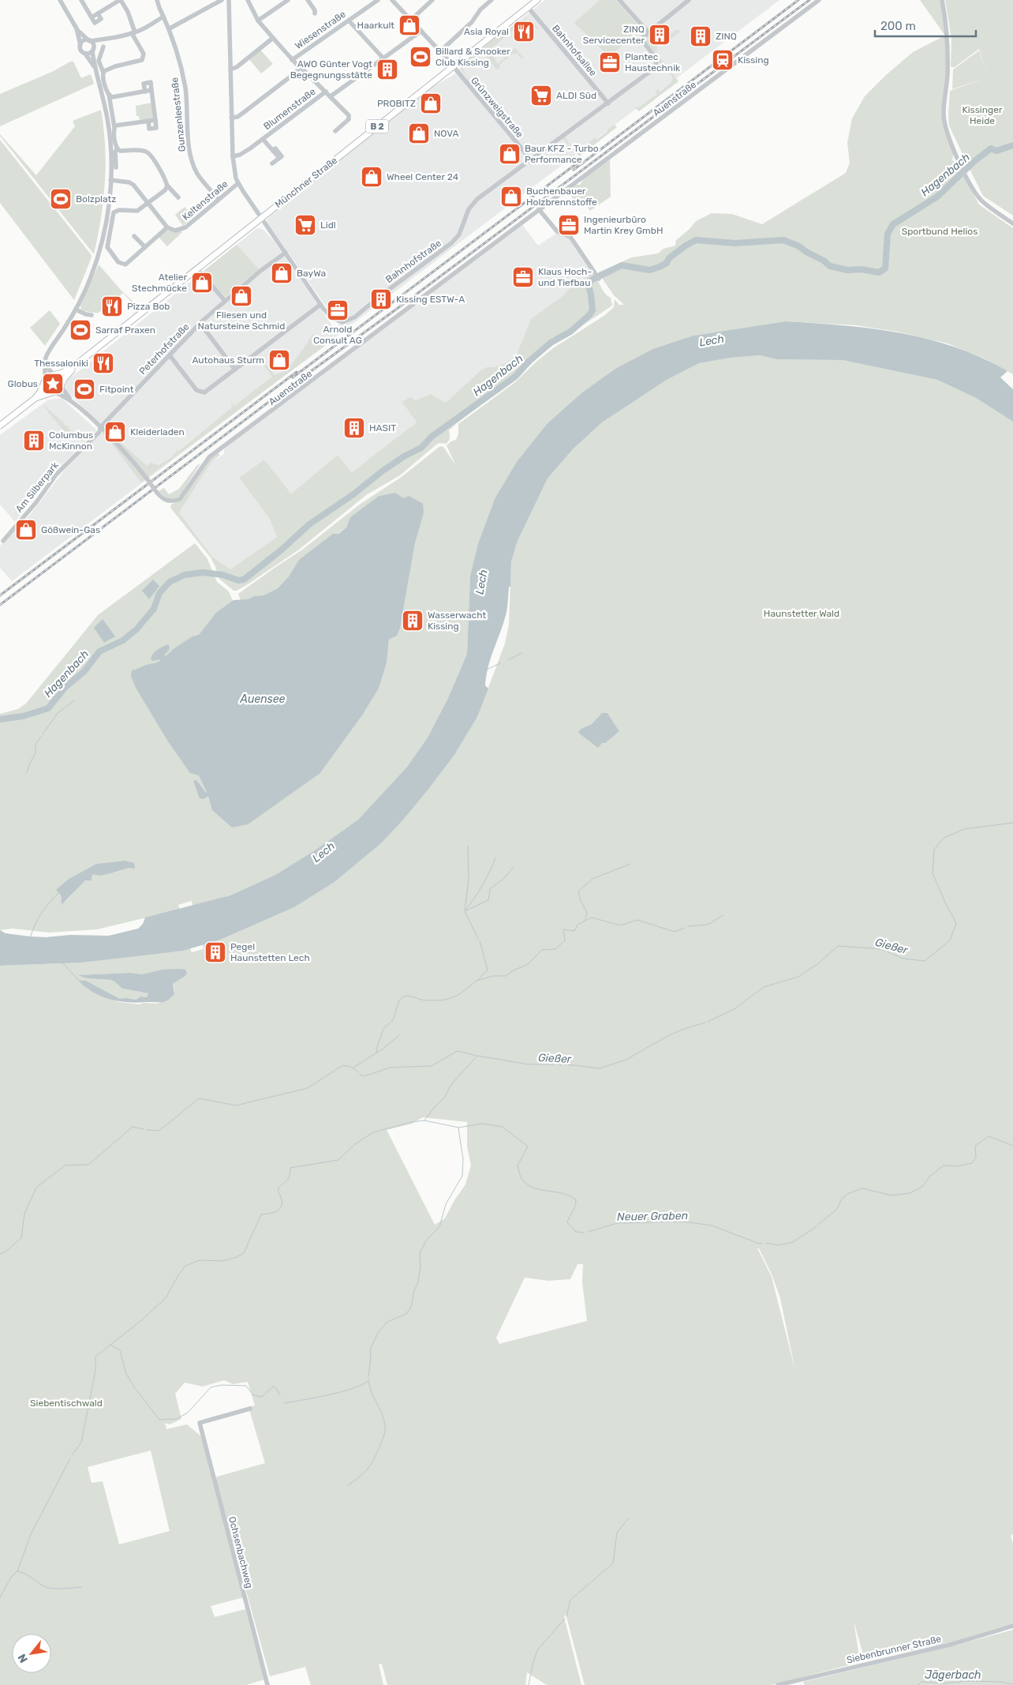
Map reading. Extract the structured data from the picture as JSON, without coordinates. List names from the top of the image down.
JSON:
{
  "streets": {
    "main road": ["B 2", "Münchner Straße"],
    "street": [
      "Wiesenstraße",
      "Bahnhofsallee",
      "Auenstraße",
      "Grünzweigstraße",
      "Blumenstraße",
      "Gunzenleestraße",
      "Keltenstraße",
      "Bahnhofstraße",
      "Peterhofstraße",
      "Am Silberpark",
      "Ochsenbachweg",
      "Siebenbrunner Straße"
    ]
  },
  "crossings": [
    ["Bahnhofsallee", "Münchner Straße"],
    ["Bahnhofsallee", "Bahnhofstraße"],
    ["Auenstraße", "B 2"],
    ["Auenstraße", "Münchner Straße"],
    ["Auenstraße", "Peterhofstraße"],
    ["Auenstraße", "Am Silberpark"],
    ["Grünzweigstraße", "Blumenstraße"],
    ["Grünzweigstraße", "Münchner Straße"],
    ["Grünzweigstraße", "Bahnhofstraße"],
    ["Blumenstraße", "Bahnhofstraße"],
    ["Gunzenleestraße", "Keltenstraße"],
    ["B 2", "Münchner Straße"],
    ["Münchner Straße", "Bahnhofstraße"],
    ["Keltenstraße", "Bahnhofstraße"],
    ["Bahnhofstraße", "Peterhofstraße"],
    ["Peterhofstraße", "Am Silberpark"]
  ],
  "water": [
    "Hagenbach",
    "Lech",
    "Auensee",
    "Gießer",
    "Neuer Graben",
    "Jägerbach"
  ],
  "parks": [
    "Kissinger Heide",
    "Sportbund Helios",
    "Haunstetter Wald",
    "Siebentischwald"
  ],
  "places": {
    "shop": [
      "Haarkult",
      "PROBITZ",
      "NOVA",
      "Baur KFZ - Turbo Performance",
      "Wheel Center 24",
      "Buchenbauer Holzbrennstoffe",
      "BayWa",
      "Atelier Stechmücke",
      "Fliesen und Natursteine Schmid",
      "Autohaus Sturm",
      "Kleiderladen",
      "Gößwein-Gas"
    ],
    "restaurant": ["Asia Royal", "Pizza Bob", "Thessaloniki"],
    "building": [
      "ZINQ Servicecenter",
      "ZINQ",
      "AWO Günter Vogt Begegnungsstätte",
      "Kissing ESTW-A",
      "HASIT",
      "Columbus McKinnon",
      "Wasserwacht Kissing",
      "Pegel Haunstetten Lech"
    ],
    "sports": [
      "Billard & Snooker Club Kissing",
      "Bolzplatz",
      "Sarraf Praxen",
      "Fitpoint"
    ],
    "station": ["Kissing"],
    "office": [
      "Plantec Haustechnik",
      "Ingenieurbüro Martin Krey GmbH",
      "Klaus Hoch- und Tiefbau",
      "Arnold Consult AG"
    ],
    "supermarket": ["ALDI Süd", "Lidl"],
    "place": ["Globus"]
  },
  "scale_bar": "200 m",
  "north": "bottom left"
}
